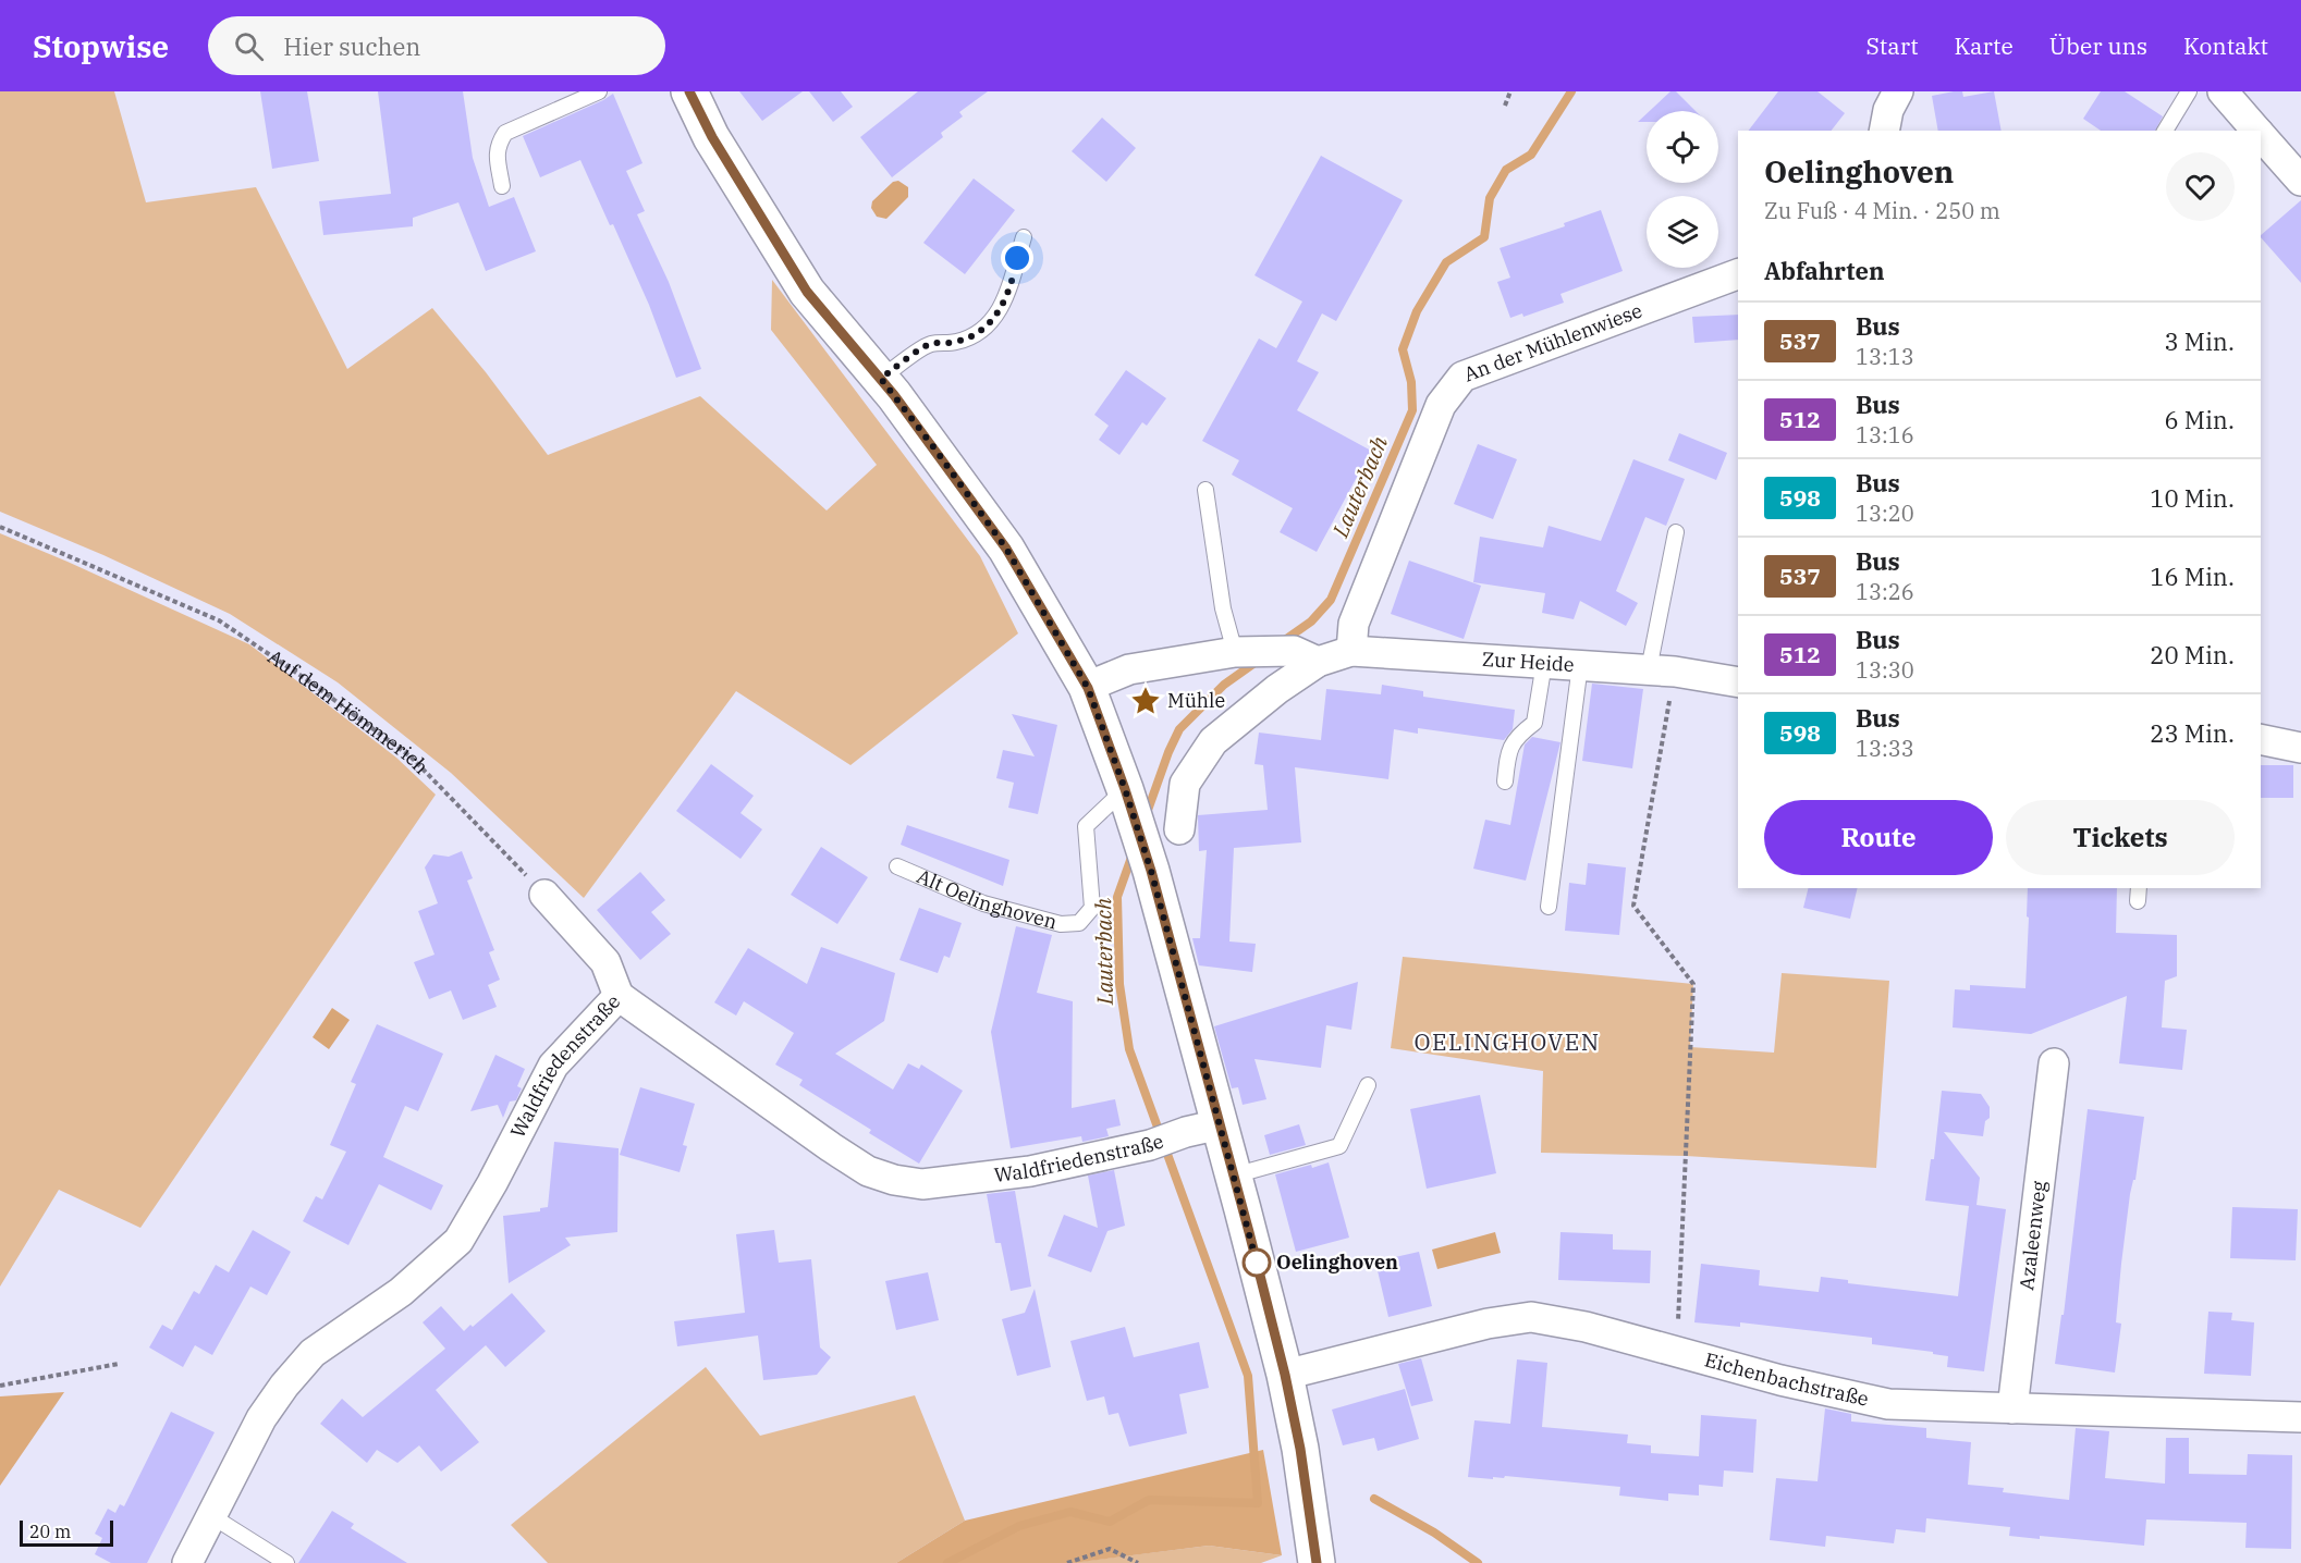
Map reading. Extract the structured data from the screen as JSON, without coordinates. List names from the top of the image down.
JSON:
{
  "streets": {
    "street": [
      "An der Mühlenwiese",
      "Zur Heide",
      "Waldfriedenstraße",
      "Azaleenweg",
      "Eichenbachstraße"
    ],
    "lane": ["Alt Oelinghoven"],
    "path": ["Auf dem Hömmerich"]
  },
  "crossings": [
    ["An der Mühlenwiese", "Zur Heide"],
    ["Azaleenweg", "Eichenbachstraße"]
  ],
  "districts": ["OELINGHOVEN"],
  "water": ["Lauterbach"],
  "places": {
    "place": ["Mühle"],
    "other": ["Oelinghoven"]
  },
  "lines": ["bus line 537"],
  "scale_bar": "20 m",
  "page": {
    "header": "Stopwise",
    "search": "Hier suchen",
    "nav": [
      "Start",
      "Karte",
      "Über uns",
      "Kontakt"
    ],
    "heading": [
      ["Oelinghoven", "Zu Fuß · 4 Min. · 250 m"],
      "Abfahrten"
    ],
    "list": [
      {
        "mark": "537",
        "name": "Bus",
        "note": "13:13",
        "value": "3 Min."
      },
      {
        "mark": "512",
        "name": "Bus",
        "note": "13:16",
        "value": "6 Min."
      },
      {
        "mark": "598",
        "name": "Bus",
        "note": "13:20",
        "value": "10 Min."
      },
      {
        "mark": "537",
        "name": "Bus",
        "note": "13:26",
        "value": "16 Min."
      },
      {
        "mark": "512",
        "name": "Bus",
        "note": "13:30",
        "value": "20 Min."
      },
      {
        "mark": "598",
        "name": "Bus",
        "note": "13:33",
        "value": "23 Min."
      }
    ],
    "buttons": ["Route", "Tickets"],
    "scale": "20 m"
  }
}
